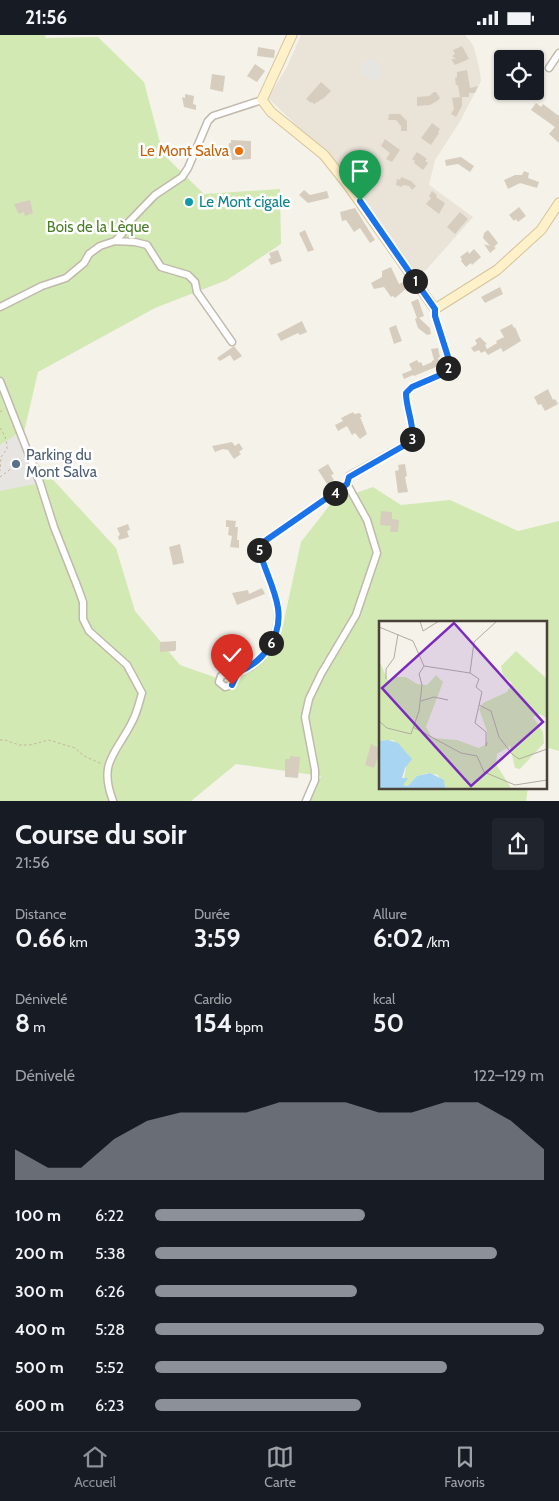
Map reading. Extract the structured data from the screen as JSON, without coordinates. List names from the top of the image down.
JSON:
{
  "parks": ["Bois de la Lèque"],
  "places": ["Le Mont Salva", "Le Mont cigale", "Parking du Mont Salva"],
  "page": {
    "status": "21:56",
    "pins": [
      "1",
      "2",
      "3",
      "4",
      "5",
      "6"
    ],
    "heading": ["Course du soir", "21:56"],
    "stats": [
      ["Distance", "0.66 km"],
      ["Durée", "3:59"],
      ["Allure", "6:02 /km"],
      ["Dénivelé", "8 m"],
      ["Cardio", "154 bpm"],
      ["kcal", "50"]
    ],
    "chart": ["Dénivelé", "122–129 m"],
    "list": [
      {
        "name": "100 m",
        "note": "6:22"
      },
      {
        "name": "200 m",
        "note": "5:38"
      },
      {
        "name": "300 m",
        "note": "6:26"
      },
      {
        "name": "400 m",
        "note": "5:28"
      },
      {
        "name": "500 m",
        "note": "5:52"
      },
      {
        "name": "600 m",
        "note": "6:23"
      }
    ],
    "tabs": ["Accueil", "Carte", "Favoris"]
  }
}
